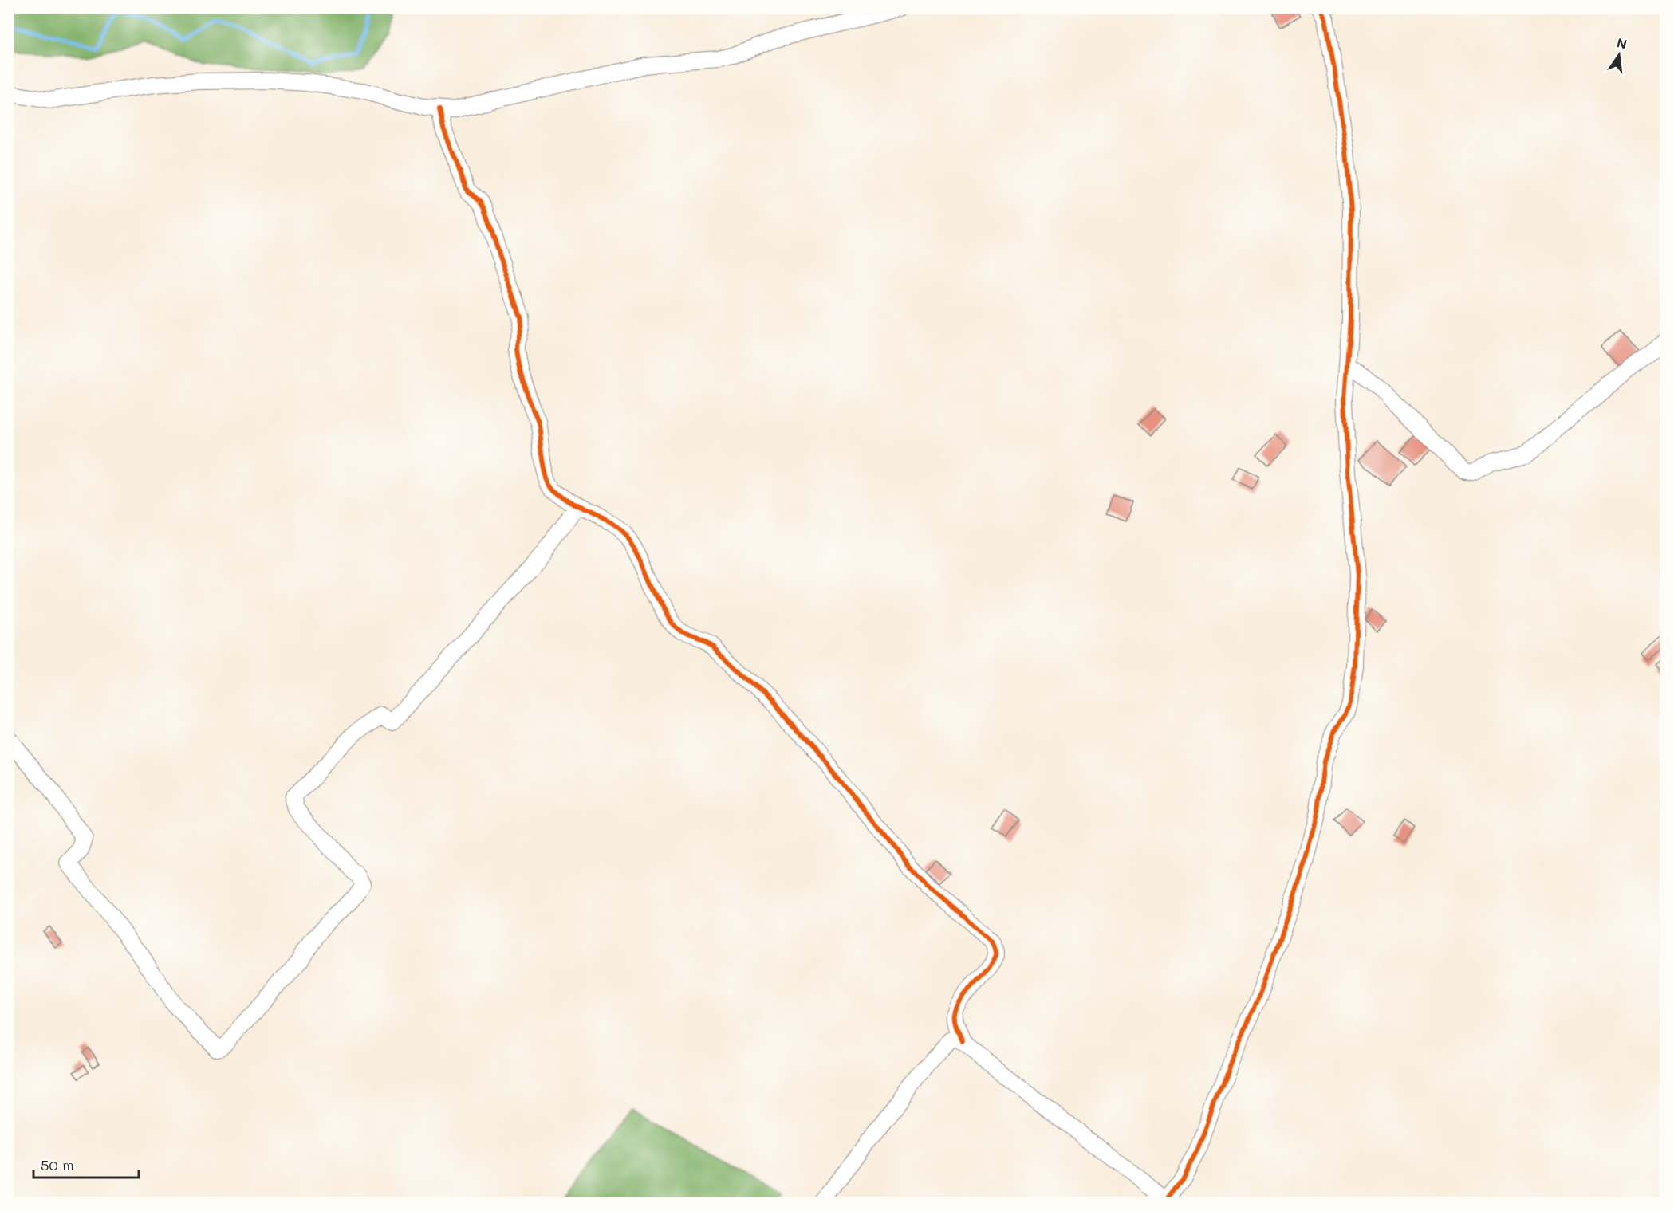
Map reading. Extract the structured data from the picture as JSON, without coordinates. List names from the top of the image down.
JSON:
{
  "scale_bar": "50 m",
  "north": "top"
}
